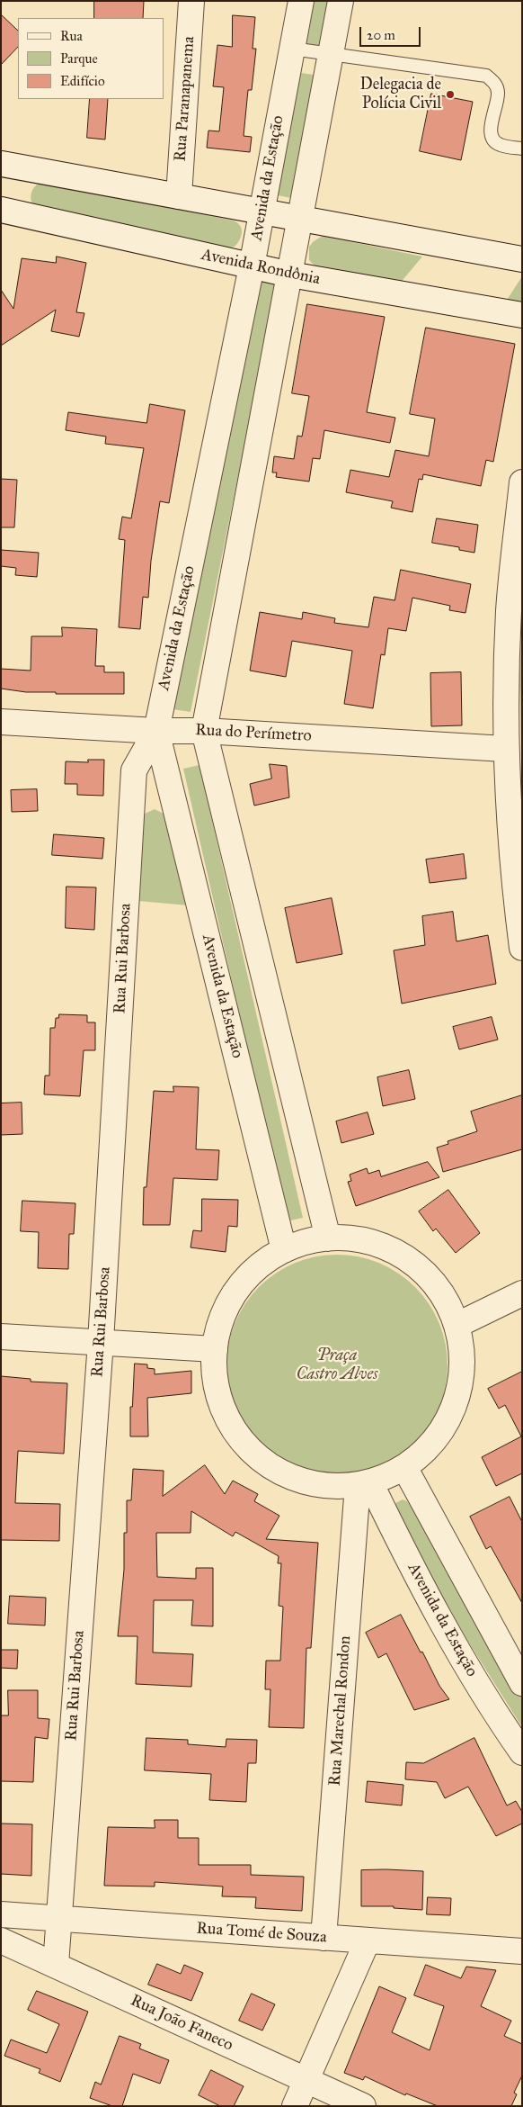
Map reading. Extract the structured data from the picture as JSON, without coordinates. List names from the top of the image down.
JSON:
{
  "streets": {
    "street": [
      "Rua Paranapanema",
      "Avenida da Estação",
      "Avenida Rondônia",
      "Rua do Perímetro",
      "Rua Rui Barbosa",
      "Rua Marechal Rondon",
      "Rua Tomé de Souza",
      "Rua João Faneco"
    ]
  },
  "crossings": [
    ["Avenida da Estação", "Avenida Rondônia"],
    ["Avenida da Estação", "Rua do Perímetro"],
    ["Avenida da Estação", "Rua Rui Barbosa"],
    ["Avenida da Estação", "Rua Marechal Rondon"],
    ["Rua do Perímetro", "Rua Rui Barbosa"],
    ["Rua Rui Barbosa", "Rua Tomé de Souza"],
    ["Rua Rui Barbosa", "Rua João Faneco"],
    ["Rua Marechal Rondon", "Rua Tomé de Souza"]
  ],
  "parks": ["Praça Castro Alves"],
  "places": ["Delegacia de Polícia Civil"],
  "legend": ["Rua", "Parque", "Edifício"],
  "scale_bar": "20 m"
}
